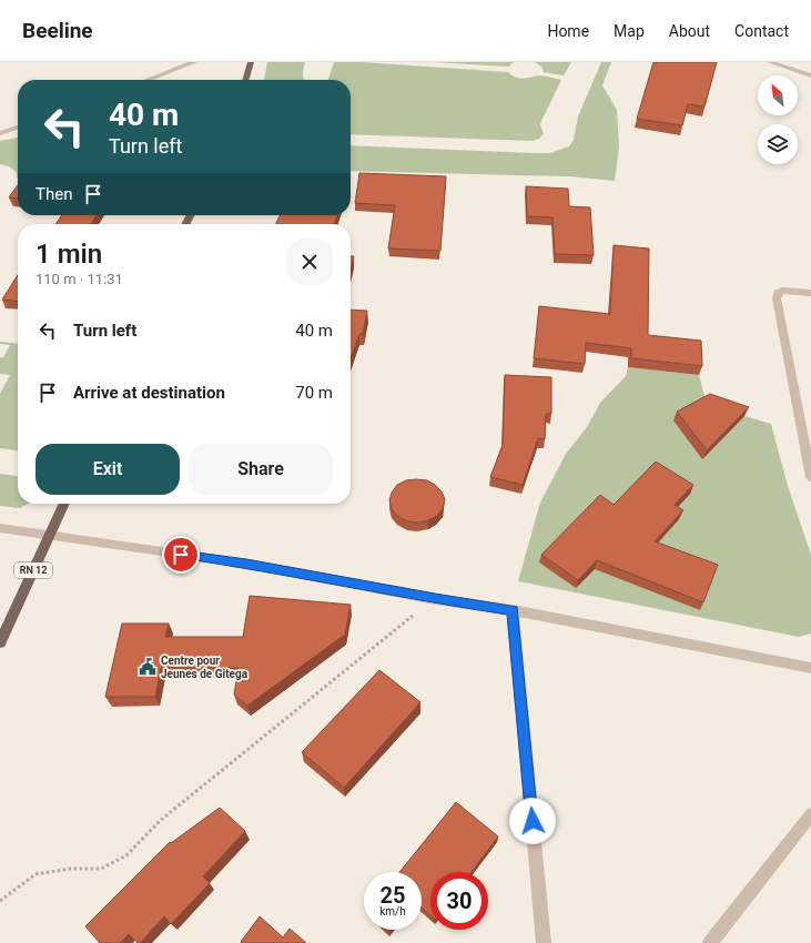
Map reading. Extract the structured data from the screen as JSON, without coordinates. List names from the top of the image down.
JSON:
{
  "streets": {
    "main road": ["RN 12"]
  },
  "places": {
    "public building": ["Centre pour Jeunes de Gitega"]
  },
  "north": "top left",
  "page": {
    "header": "Beeline",
    "nav": [
      "Home",
      "Map",
      "About",
      "Contact"
    ],
    "turn": ["40 m", "Turn left"],
    "then": "Then",
    "heading": ["1 min", "110 m · 11:31"],
    "list": [
      {
        "name": "Turn left",
        "value": "40 m"
      },
      {
        "name": "Arrive at destination",
        "value": "70 m"
      }
    ],
    "buttons": ["Exit", "Share"],
    "speed": "25 km/h",
    "limit": "30"
  }
}
